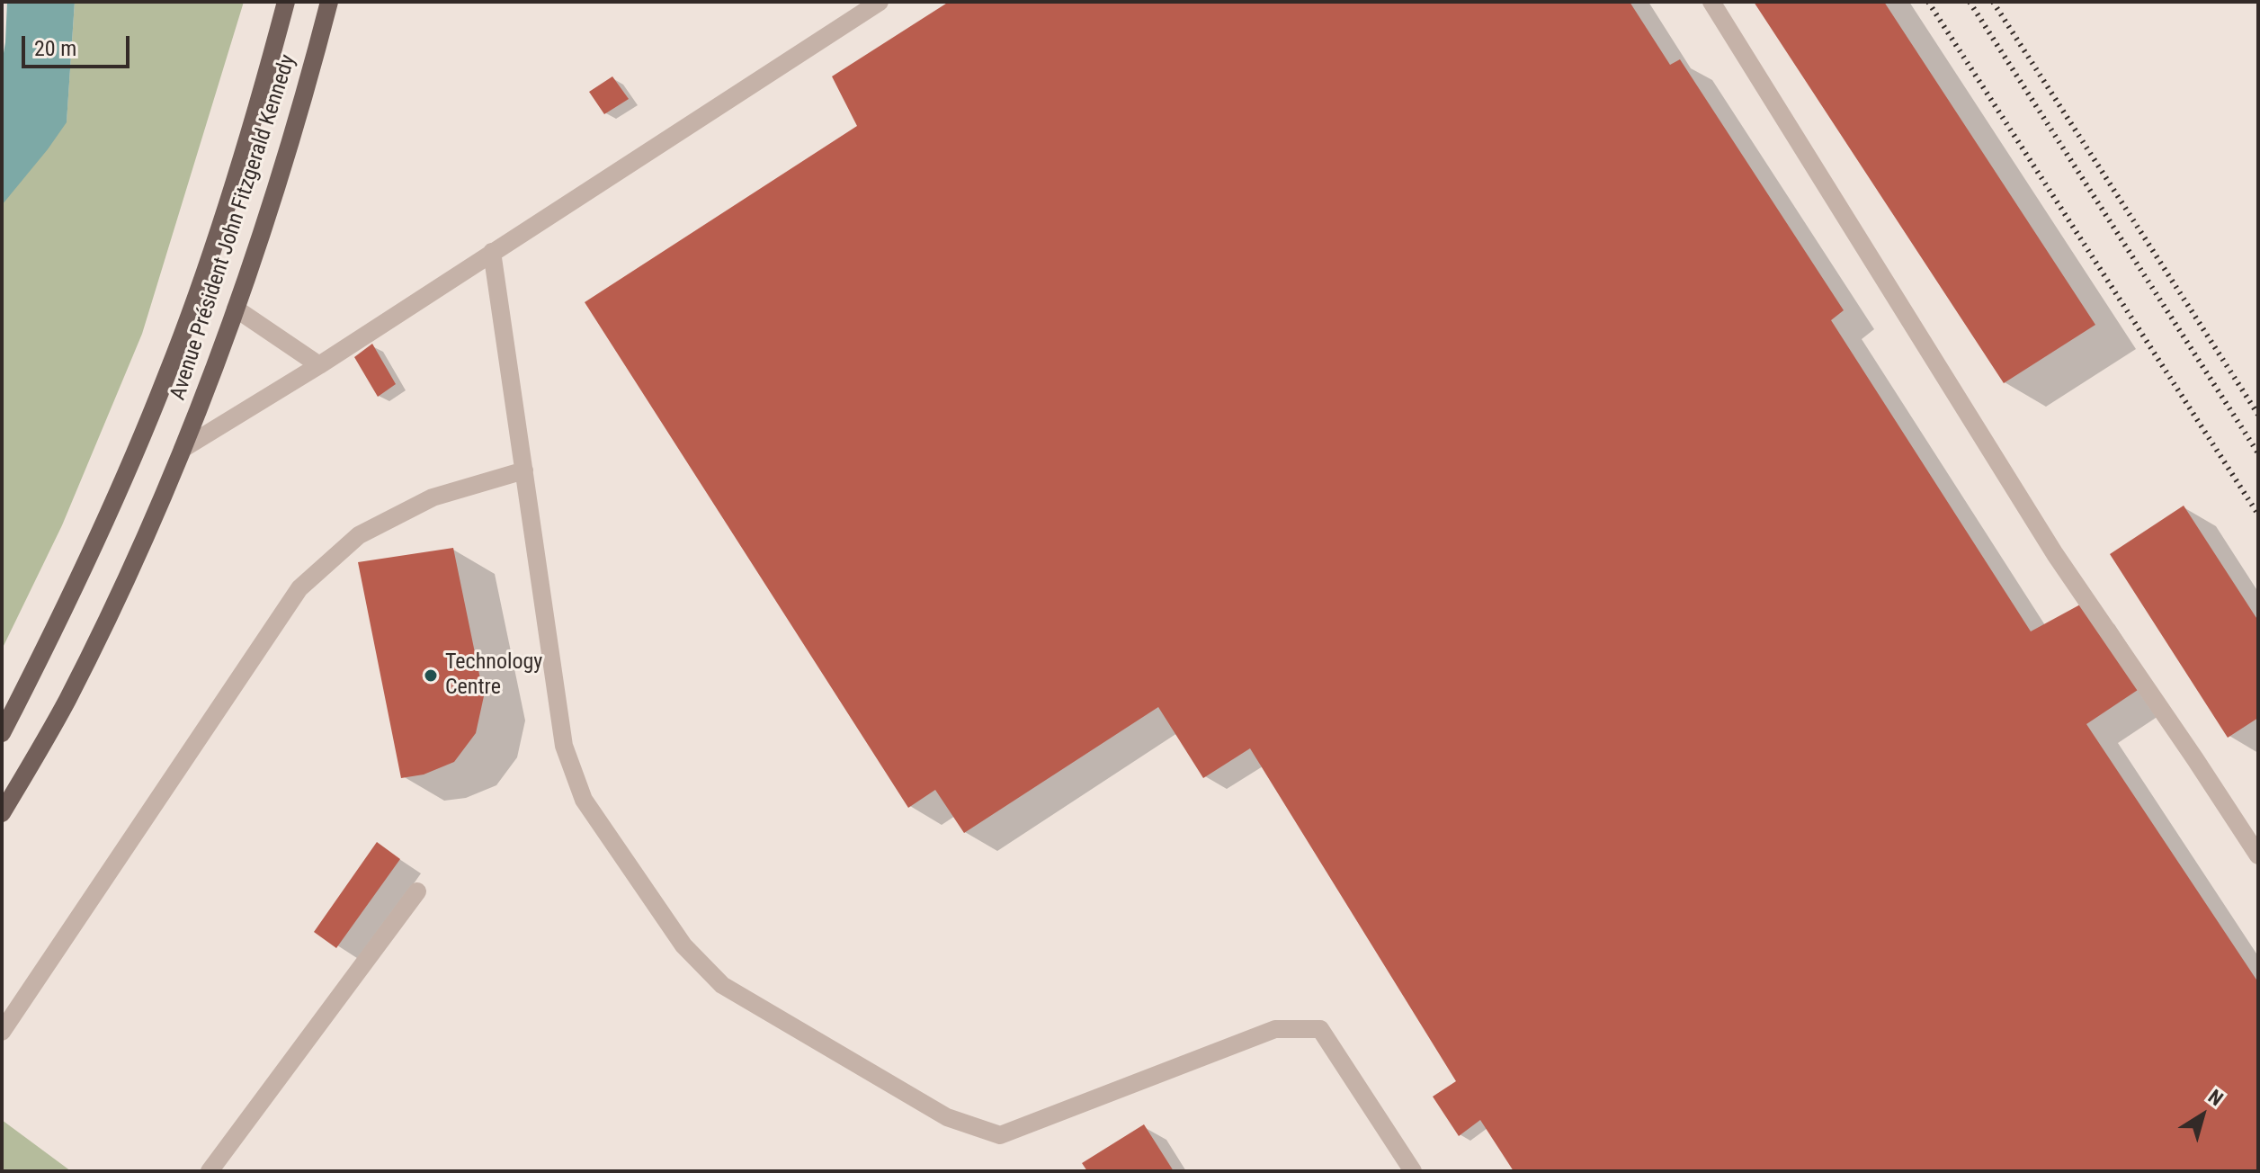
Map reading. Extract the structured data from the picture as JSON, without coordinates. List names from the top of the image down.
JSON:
{
  "streets": {
    "main road": ["Avenue Président John Fitzgerald Kennedy"]
  },
  "places": ["Technology Centre"],
  "scale_bar": "20 m",
  "north": "top right"
}
